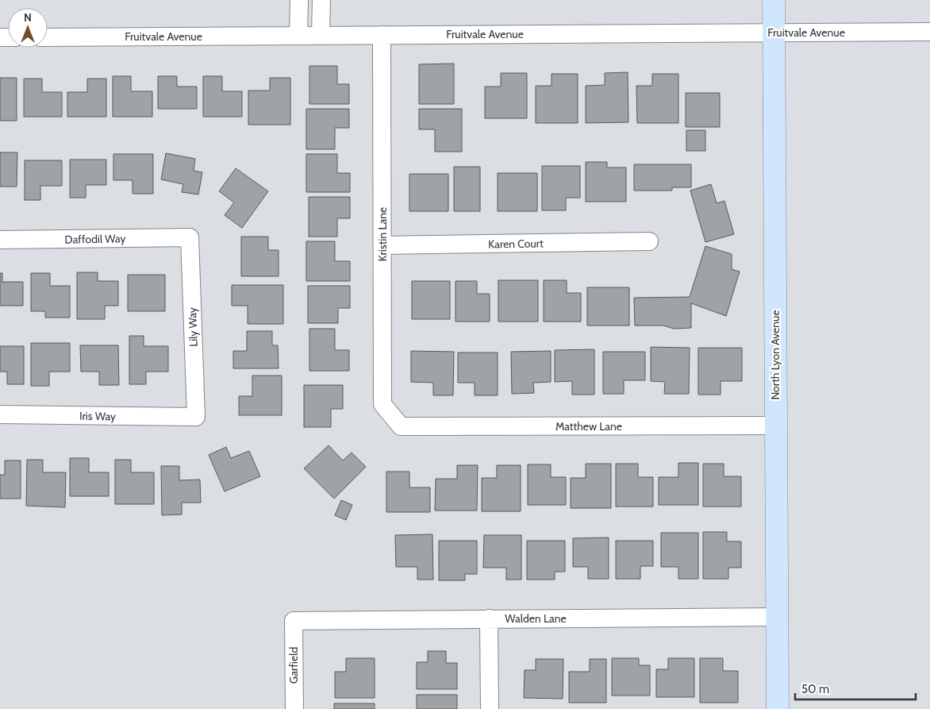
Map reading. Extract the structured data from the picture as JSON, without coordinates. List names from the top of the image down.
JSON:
{
  "streets": {
    "street": [
      "Fruitvale Avenue",
      "Kristin Lane",
      "Daffodil Way",
      "Karen Court",
      "Lily Way",
      "North Lyon Avenue",
      "Iris Way",
      "Matthew Lane",
      "Walden Lane",
      "Garfield"
    ]
  },
  "crossings": [
    ["Fruitvale Avenue", "Kristin Lane"],
    ["Fruitvale Avenue", "North Lyon Avenue"],
    ["Kristin Lane", "Karen Court"],
    ["Kristin Lane", "Matthew Lane"],
    ["Daffodil Way", "Lily Way"],
    ["Lily Way", "Iris Way"],
    ["North Lyon Avenue", "Matthew Lane"],
    ["North Lyon Avenue", "Walden Lane"],
    ["Walden Lane", "Garfield"]
  ],
  "scale_bar": "50 m",
  "north": "top"
}
